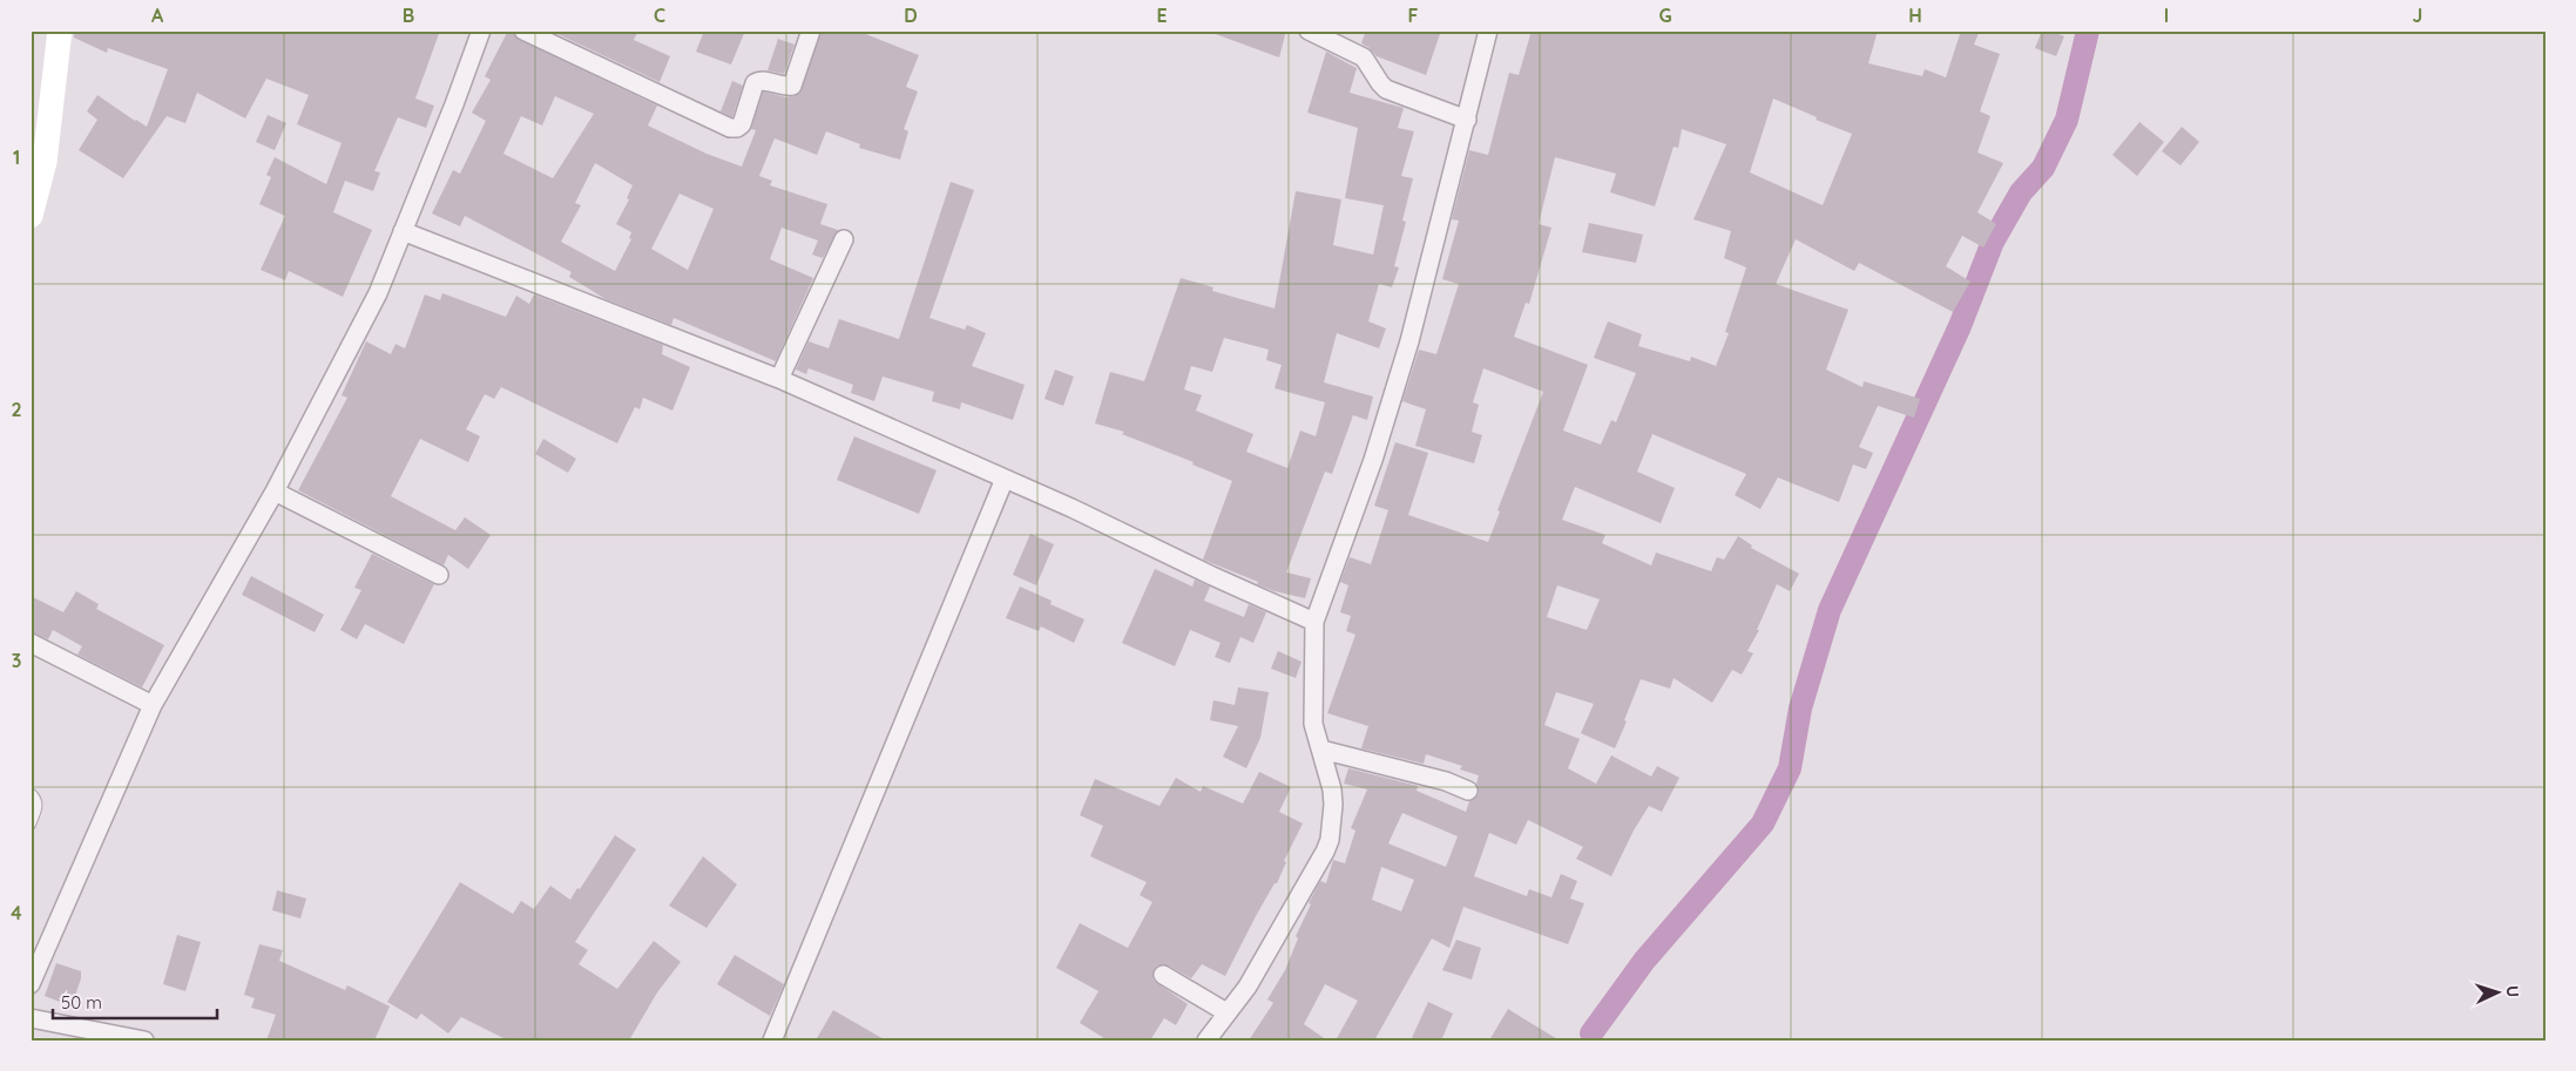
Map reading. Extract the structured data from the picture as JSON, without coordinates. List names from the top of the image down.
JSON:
{
  "scale_bar": "50 m",
  "north": "right",
  "grid": {
    "columns": [
      "A",
      "B",
      "C",
      "D",
      "E",
      "F",
      "G",
      "H",
      "I",
      "J"
    ],
    "rows": [
      "1",
      "2",
      "3",
      "4"
    ]
  }
}
